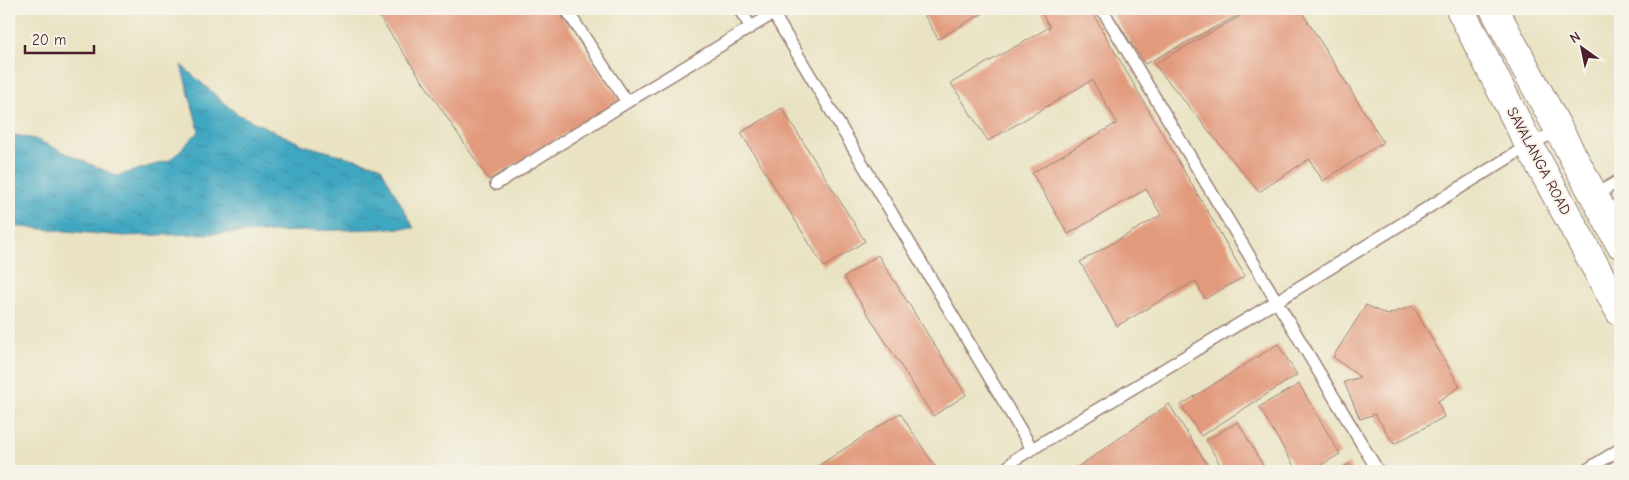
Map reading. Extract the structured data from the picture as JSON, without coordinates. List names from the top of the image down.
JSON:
{
  "streets": {
    "main road": ["SAVALANGA ROAD"]
  },
  "scale_bar": "20 m",
  "north": "top left"
}
